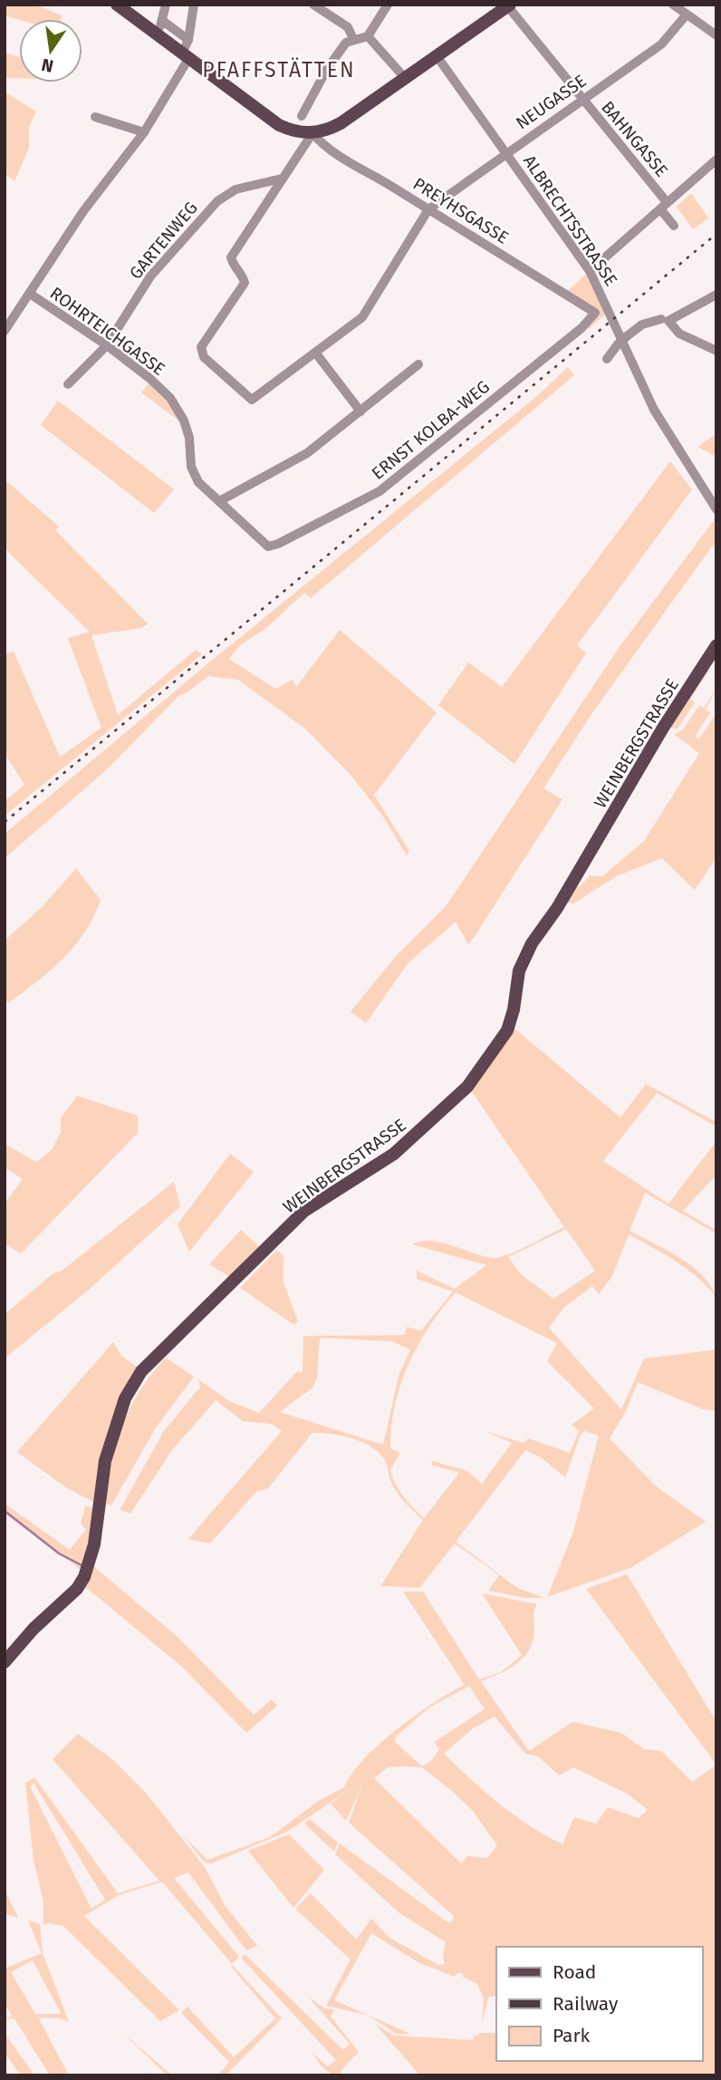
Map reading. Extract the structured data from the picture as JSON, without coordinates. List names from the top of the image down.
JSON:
{
  "streets": {
    "main road": ["WEINBERGSTRASSE"],
    "street": [
      "NEUGASSE",
      "BAHNGASSE",
      "PREYHSGASSE",
      "ALBRECHTSSTRASSE",
      "GARTENWEG",
      "ROHRTEICHGASSE",
      "ERNST KOLBA-WEG"
    ]
  },
  "crossings": [
    ["NEUGASSE", "BAHNGASSE"],
    ["NEUGASSE", "PREYHSGASSE"],
    ["NEUGASSE", "ALBRECHTSSTRASSE"],
    ["PREYHSGASSE", "ERNST KOLBA-WEG"],
    ["GARTENWEG", "ROHRTEICHGASSE"],
    ["ROHRTEICHGASSE", "ERNST KOLBA-WEG"]
  ],
  "districts": ["PFAFFSTÄTTEN"],
  "legend": ["Road", "Railway", "Park"],
  "north": "bottom"
}
